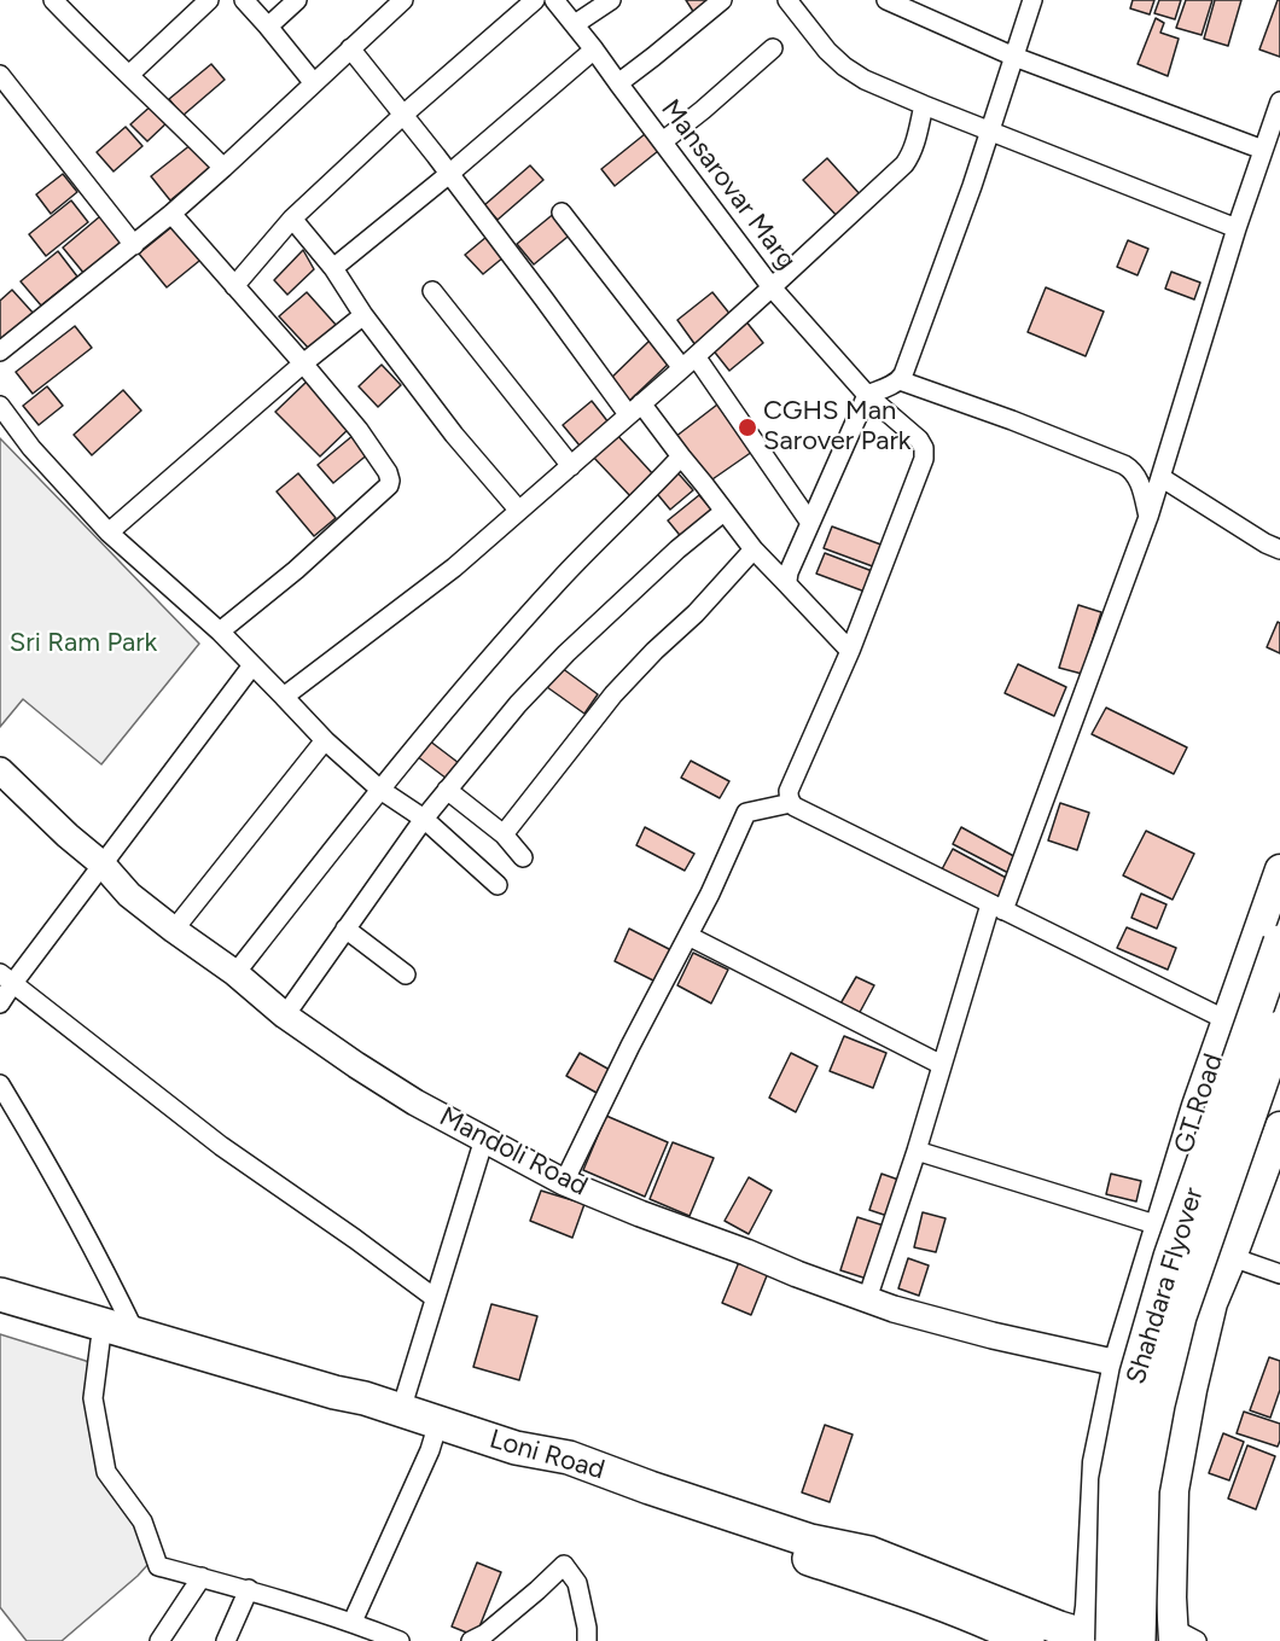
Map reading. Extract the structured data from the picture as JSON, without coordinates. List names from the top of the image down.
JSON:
{
  "streets": {
    "highway": ["Shahdara Flyover", "Loni Road"],
    "main road": ["GT Road"],
    "street": ["Mansarovar Marg", "Mandoli Road"]
  },
  "crossings": [
    ["GT Road", "Mandoli Road"],
    ["GT Road", "Shahdara Flyover"],
    ["GT Road", "Loni Road"],
    ["Shahdara Flyover", "Loni Road"]
  ],
  "parks": ["Sri Ram Park"],
  "places": ["CGHS Man Sarover Park"]
}
